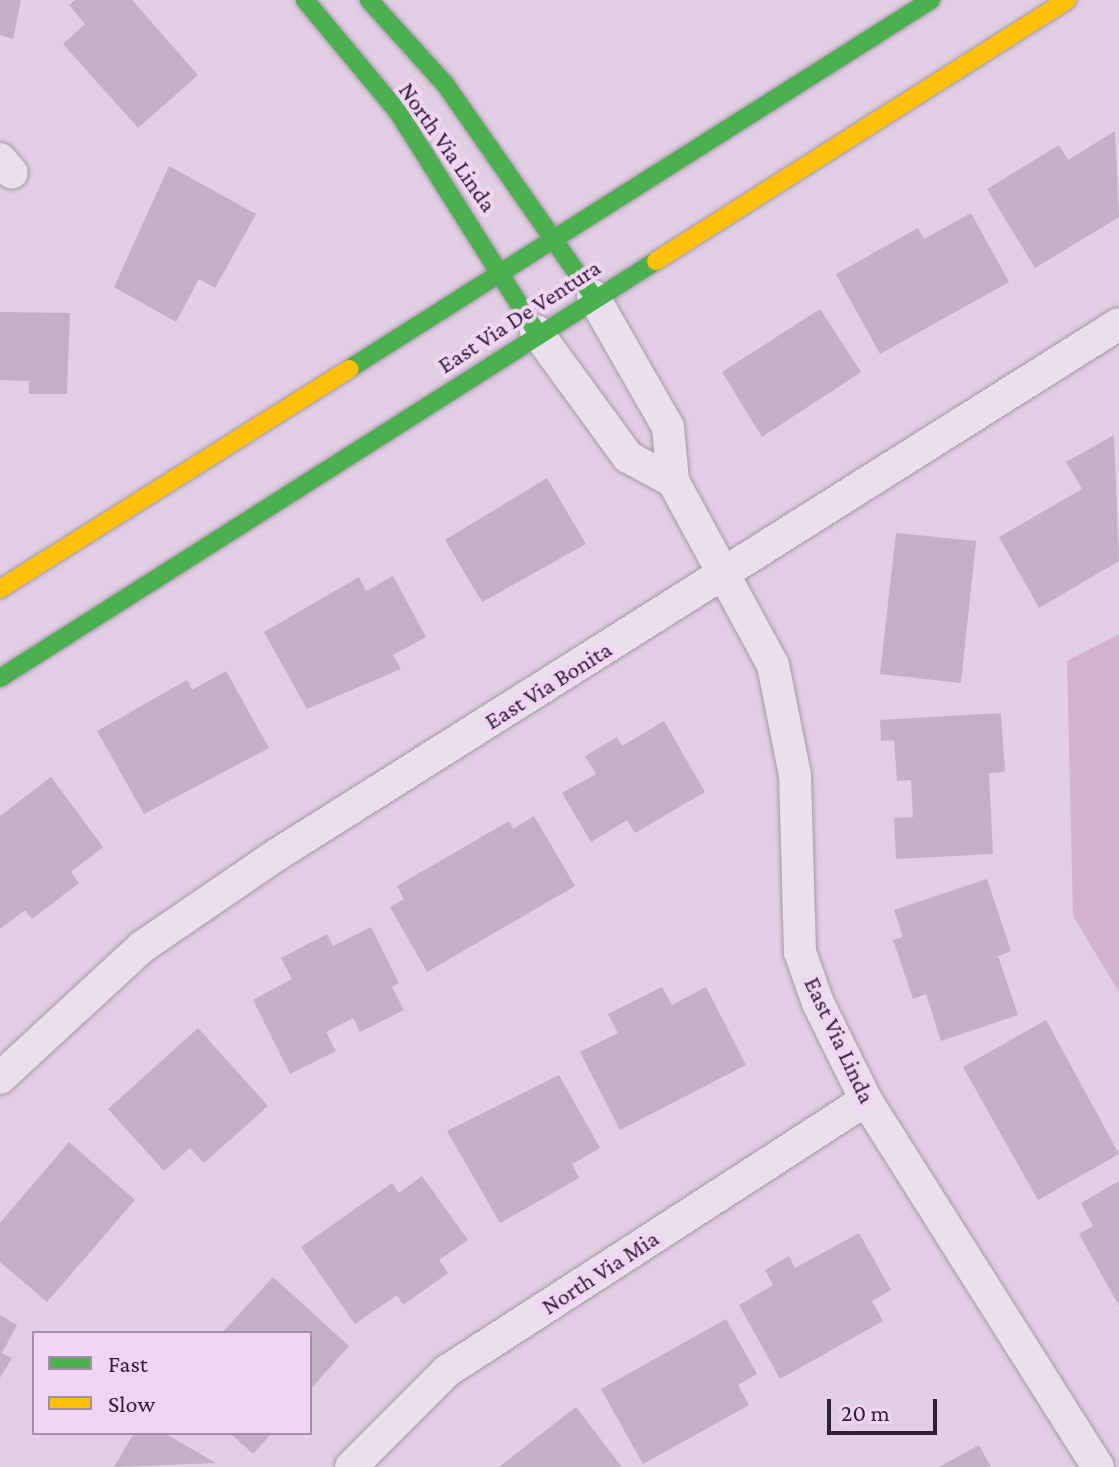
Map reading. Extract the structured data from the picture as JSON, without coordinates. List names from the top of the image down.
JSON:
{
  "streets": {
    "main road": ["North Via Linda", "East Via De Ventura"],
    "street": ["East Via Bonita", "East Via Linda", "North Via Mia"]
  },
  "crossings": [
    ["North Via Linda", "East Via De Ventura"],
    ["North Via Linda", "East Via Linda"],
    ["East Via De Ventura", "East Via Linda"],
    ["East Via Bonita", "East Via Linda"],
    ["East Via Linda", "North Via Mia"]
  ],
  "legend": ["Fast", "Slow"],
  "scale_bar": "20 m"
}
